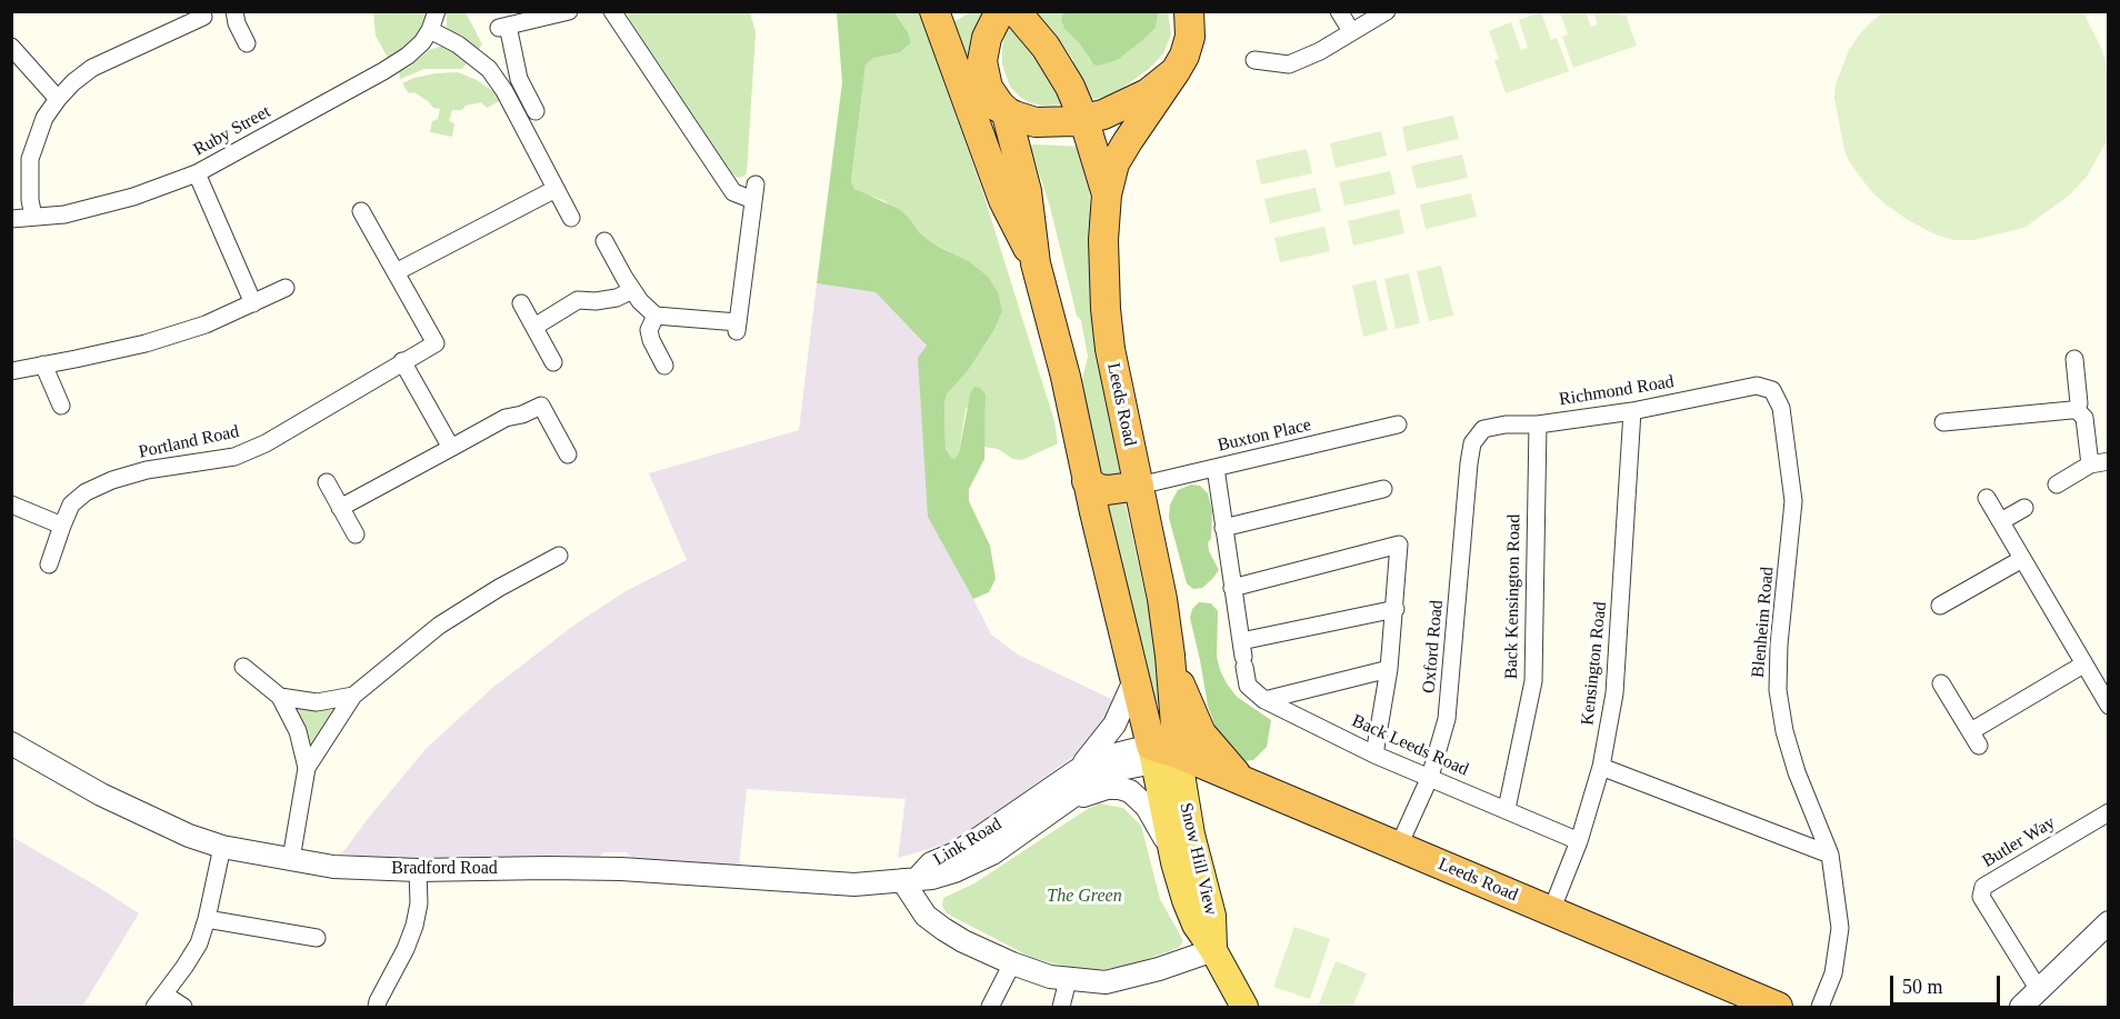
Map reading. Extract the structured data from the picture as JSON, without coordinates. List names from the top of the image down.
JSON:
{
  "streets": {
    "highway": ["Leeds Road"],
    "main road": ["Snow Hill View"],
    "street": [
      "Ruby Street",
      "Richmond Road",
      "Buxton Place",
      "Portland Road",
      "Back Kensington Road",
      "Blenheim Road",
      "Oxford Road",
      "Kensington Road",
      "Back Leeds Road",
      "Link Road",
      "Butler Way",
      "Bradford Road"
    ]
  },
  "crossings": [
    ["Richmond Road", "Back Kensington Road"],
    ["Richmond Road", "Blenheim Road"],
    ["Richmond Road", "Oxford Road"],
    ["Richmond Road", "Kensington Road"],
    ["Leeds Road", "Buxton Place"],
    ["Leeds Road", "Oxford Road"],
    ["Leeds Road", "Kensington Road"],
    ["Leeds Road", "Link Road"],
    ["Leeds Road", "Snow Hill View"],
    ["Buxton Place", "Back Leeds Road"],
    ["Back Kensington Road", "Back Leeds Road"],
    ["Oxford Road", "Back Leeds Road"],
    ["Kensington Road", "Back Leeds Road"],
    ["Link Road", "Snow Hill View"],
    ["Link Road", "Bradford Road"]
  ],
  "parks": ["The Green"],
  "scale_bar": "50 m"
}
